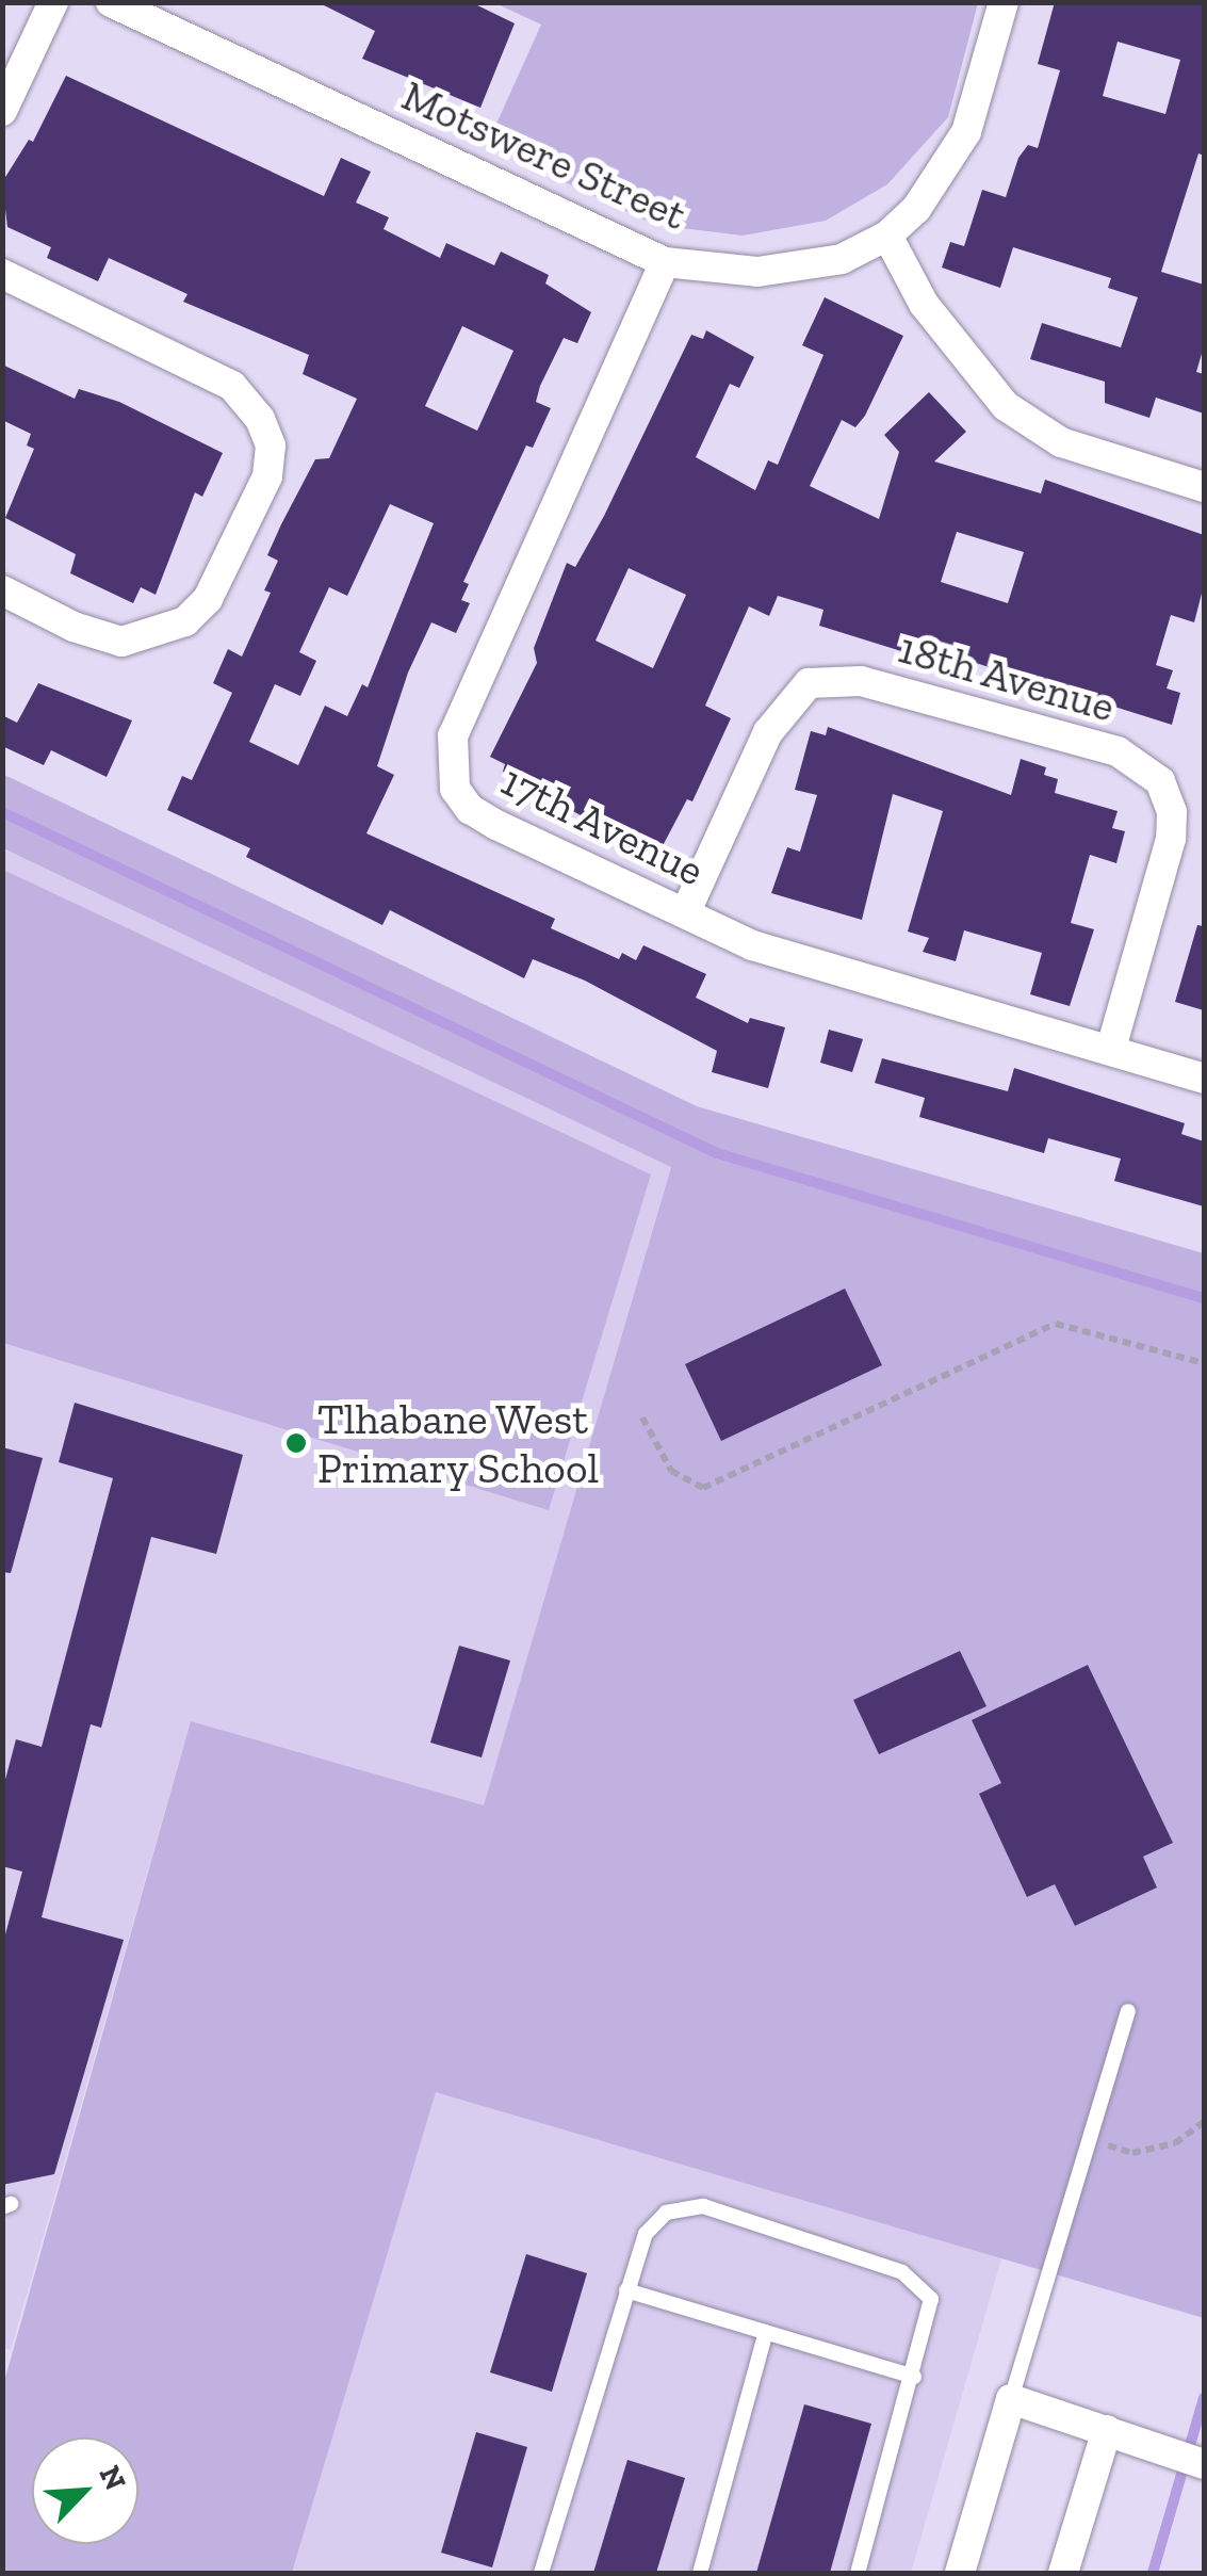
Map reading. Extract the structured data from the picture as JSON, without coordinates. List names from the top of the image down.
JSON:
{
  "streets": {
    "street": ["Motswere Street", "18th Avenue", "17th Avenue"]
  },
  "crossings": [
    ["Motswere Street", "17th Avenue"],
    ["18th Avenue", "17th Avenue"]
  ],
  "places": ["Tlhabane West Primary School"],
  "north": "top right"
}
